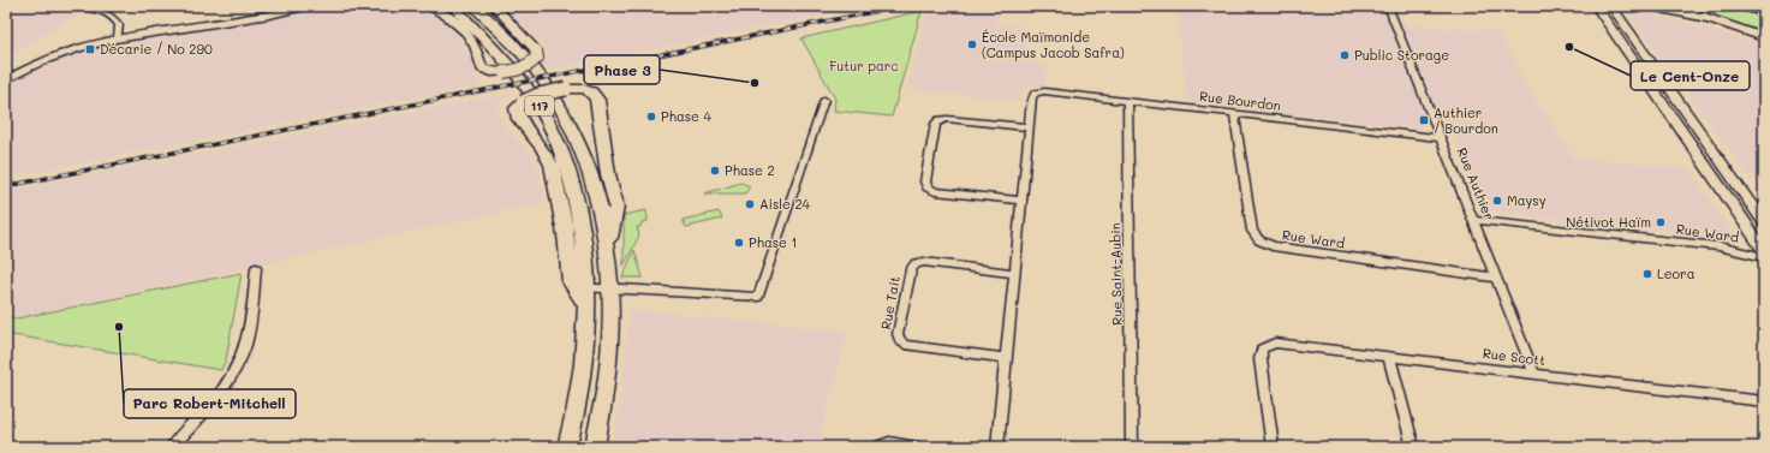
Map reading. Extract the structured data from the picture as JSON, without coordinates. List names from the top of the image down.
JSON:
{
  "streets": {
    "main road": ["117"],
    "street": [
      "Rue Bourdon",
      "Rue Authier",
      "Rue Ward",
      "Rue Saint-Aubin",
      "Rue Tait",
      "Rue Scott"
    ]
  },
  "crossings": [
    ["Rue Bourdon", "Rue Authier"],
    ["Rue Bourdon", "Rue Ward"],
    ["Rue Bourdon", "Rue Saint-Aubin"],
    ["Rue Authier", "Rue Ward"],
    ["Rue Authier", "Rue Scott"]
  ],
  "parks": ["Futur parc"],
  "places": {
    "other": [
      "École Maïmonide (Campus Jacob Safra)",
      "Le Cent-Onze",
      "Public Storage",
      "Phase 3",
      "Phase 4",
      "Phase 2",
      "Maysy",
      "Aisle 24",
      "Nétivot Haïm",
      "Phase 1",
      "Leora",
      "Parc Robert-Mitchell"
    ],
    "transit": ["Décarie / No 290", "Authier / Bourdon"]
  }
}
